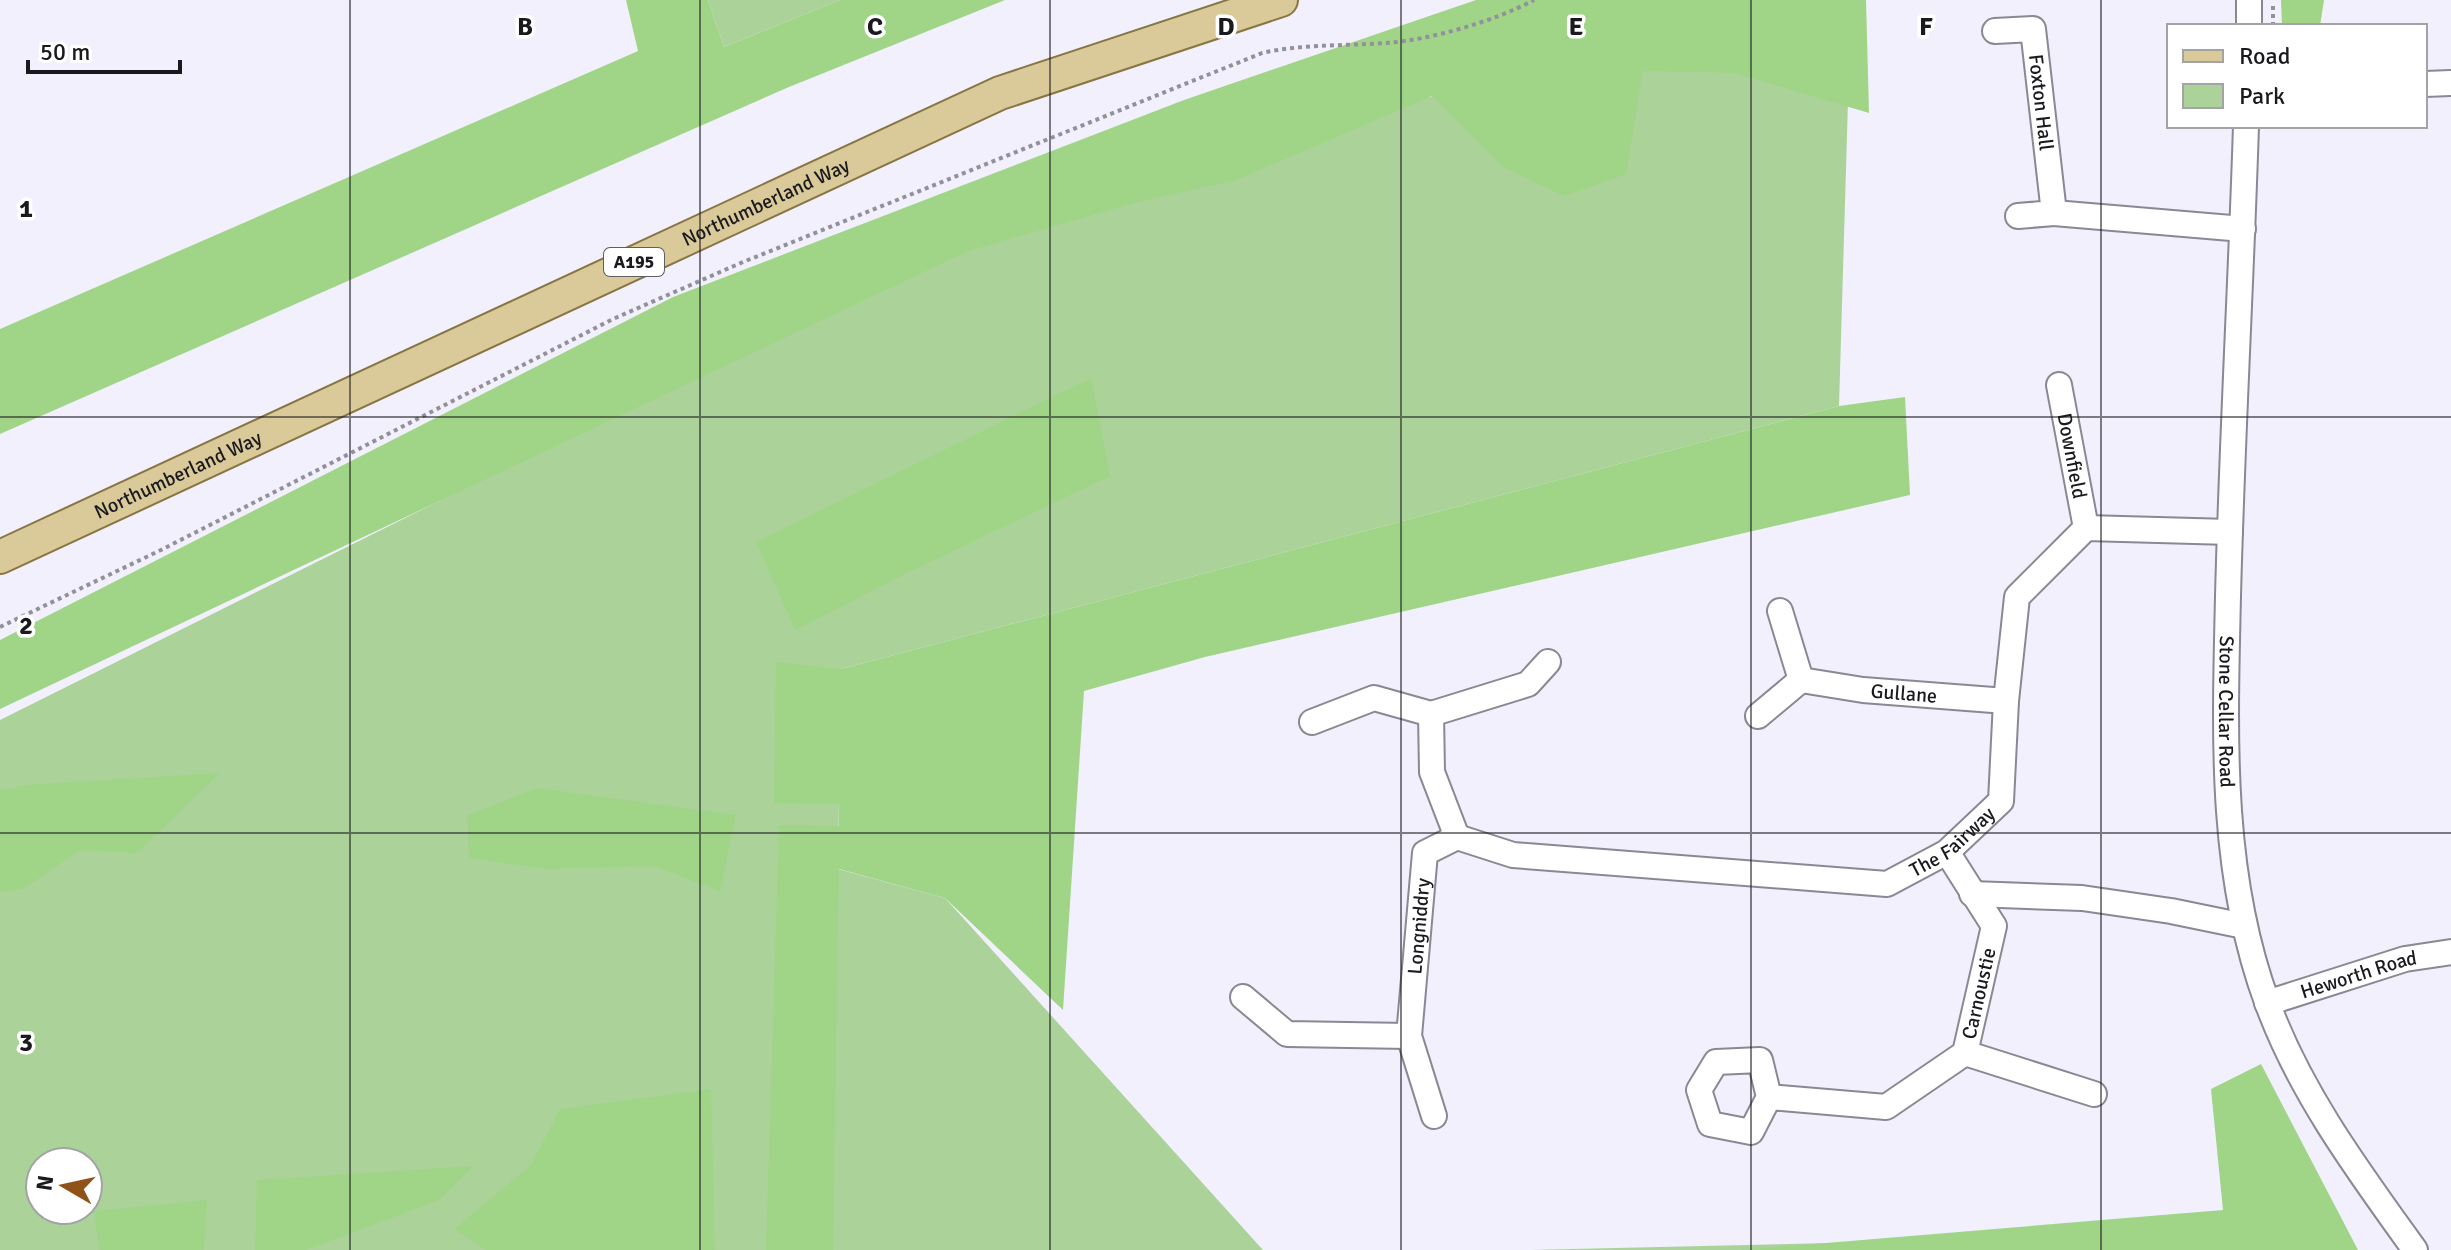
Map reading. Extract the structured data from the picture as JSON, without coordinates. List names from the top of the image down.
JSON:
{
  "streets": {
    "main road": ["Northumberland Way", "A195"],
    "street": [
      "Foxton Hall",
      "Downfield",
      "Gullane",
      "Stone Cellar Road",
      "The Fairway",
      "Longniddry",
      "Heworth Road",
      "Carnoustie"
    ]
  },
  "crossings": [
    ["Downfield", "The Fairway"],
    ["Gullane", "The Fairway"],
    ["Stone Cellar Road", "Heworth Road"],
    ["The Fairway", "Longniddry"],
    ["The Fairway", "Carnoustie"]
  ],
  "legend": ["Road", "Park"],
  "scale_bar": "50 m",
  "north": "left",
  "grid": {
    "columns": [
      "B",
      "C",
      "D",
      "E",
      "F"
    ],
    "rows": ["1", "2", "3"]
  }
}
